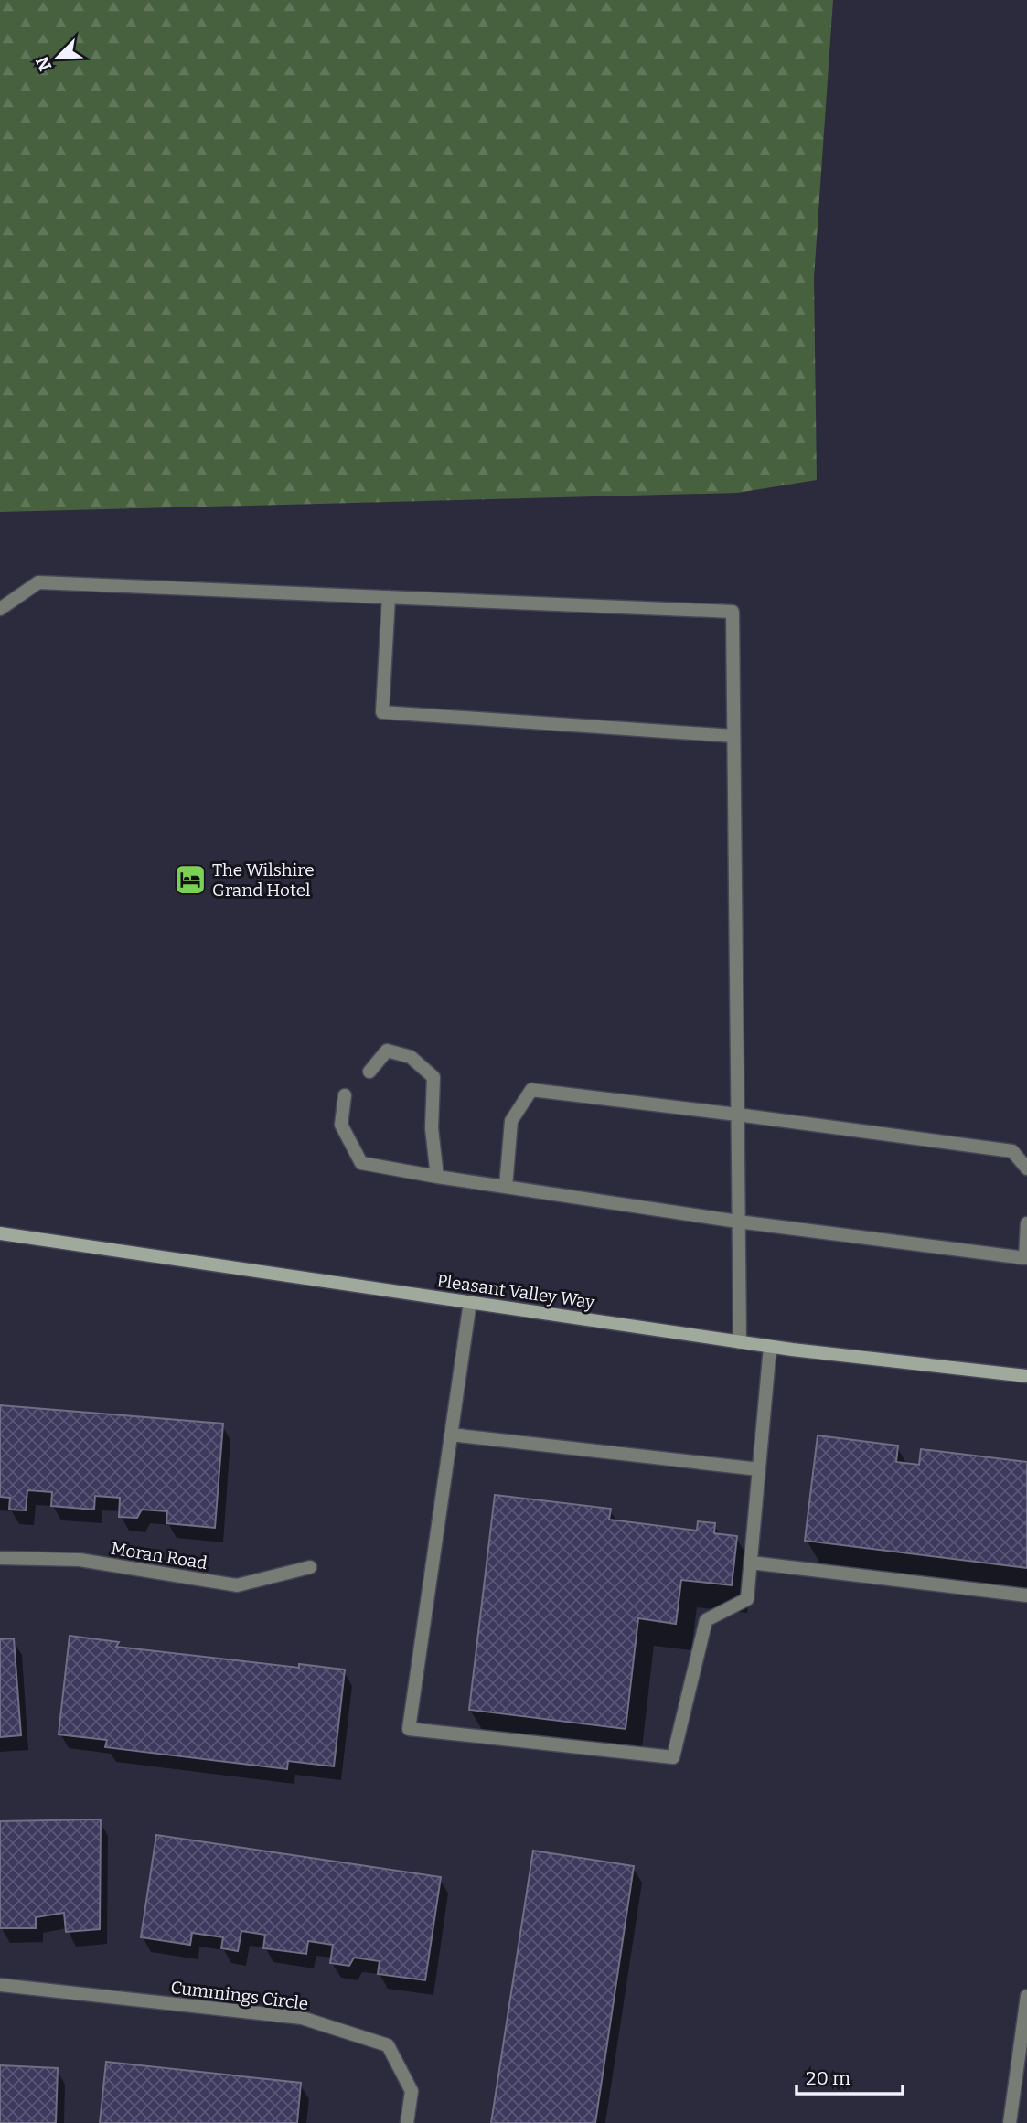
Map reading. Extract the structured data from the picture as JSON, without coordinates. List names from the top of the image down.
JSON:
{
  "streets": {
    "main road": ["Pleasant Valley Way"],
    "street": ["Moran Road", "Cummings Circle"]
  },
  "places": {
    "hotel": ["The Wilshire Grand Hotel"]
  },
  "scale_bar": "20 m",
  "north": "bottom left"
}
